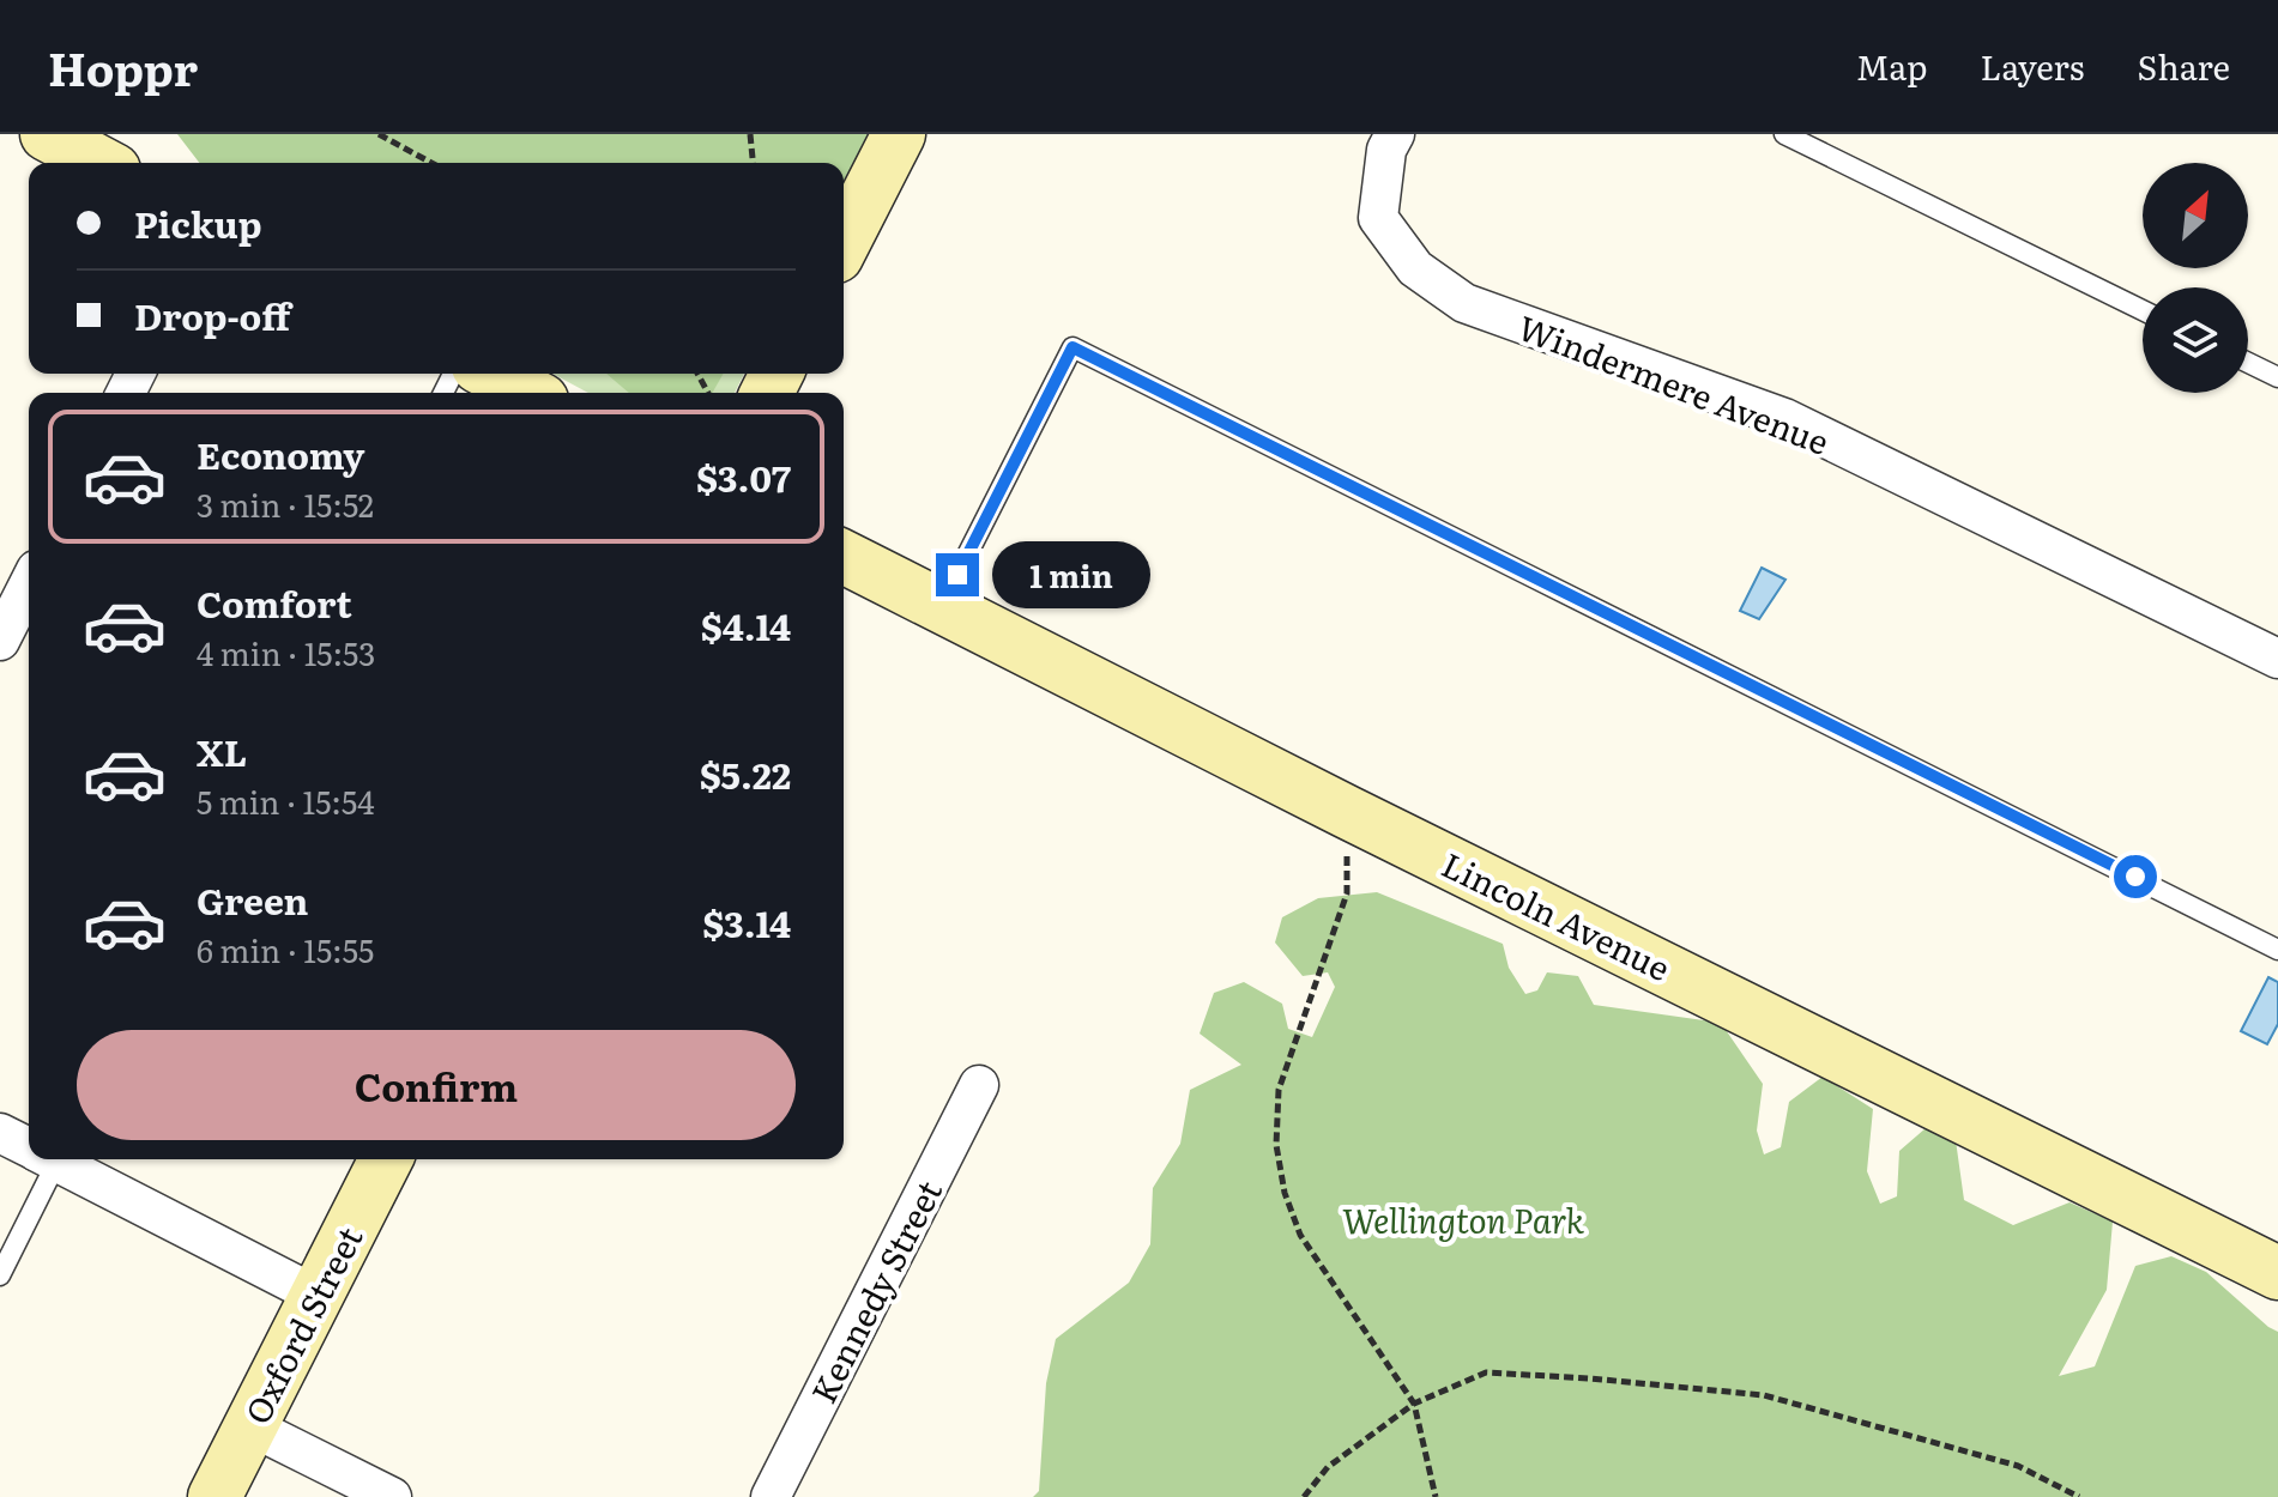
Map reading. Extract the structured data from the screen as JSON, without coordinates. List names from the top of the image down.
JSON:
{
  "streets": {
    "main road": ["Lincoln Avenue", "Oxford Street"],
    "street": ["Windermere Avenue", "Kennedy Street"]
  },
  "parks": ["Wellington Park"],
  "north": "top right",
  "page": {
    "header": "Hoppr",
    "nav": ["Map", "Layers", "Share"],
    "banner": ["Pickup", "Drop-off"],
    "list": [
      {
        "name": "Economy",
        "note": "3 min · 15:52",
        "value": "$3.07"
      },
      {
        "name": "Comfort",
        "note": "4 min · 15:53",
        "value": "$4.14"
      },
      {
        "name": "XL",
        "note": "5 min · 15:54",
        "value": "$5.22"
      },
      {
        "name": "Green",
        "note": "6 min · 15:55",
        "value": "$3.14"
      }
    ],
    "bubble": "1 min",
    "buttons": "Confirm"
  }
}
